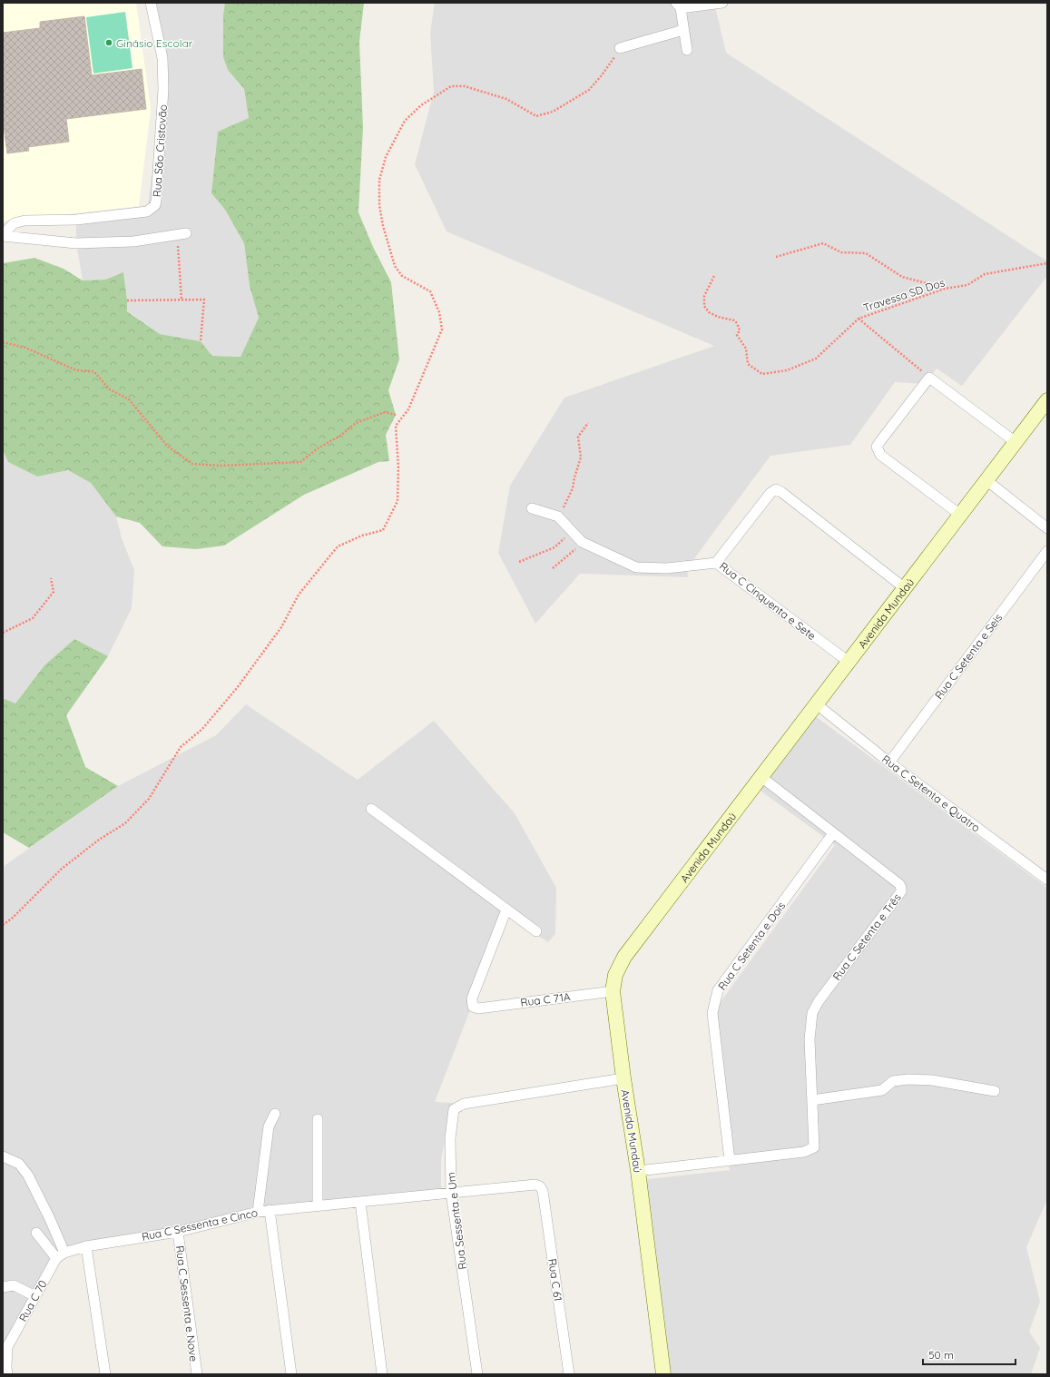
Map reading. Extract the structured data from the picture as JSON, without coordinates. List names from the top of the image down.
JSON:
{
  "streets": {
    "street": [
      "Rua São Cristovão",
      "Rua C Cinquenta e Sete",
      "Avenida Mundaú",
      "Rua C Setenta e Seis",
      "Rua C Setenta e Quatro",
      "Rua C Setenta e Três",
      "Rua C Setenta e Dois",
      "Rua C 71A",
      "Rua Sessenta e Um",
      "Rua C Sessenta e Cinco",
      "Rua C 61",
      "Rua C 70",
      "Rua C Sessenta e Nove"
    ],
    "path": ["Travessa SD Dos"]
  },
  "crossings": [
    ["Rua C Cinquenta e Sete", "Avenida Mundaú"],
    ["Avenida Mundaú", "Rua C Setenta e Quatro"],
    ["Avenida Mundaú", "Rua C Setenta e Três"],
    ["Avenida Mundaú", "Rua C 71A"],
    ["Avenida Mundaú", "Rua Sessenta e Um"],
    ["Rua C Setenta e Seis", "Rua C Setenta e Quatro"],
    ["Rua C Setenta e Três", "Rua C Setenta e Dois"],
    ["Rua Sessenta e Um", "Rua C Sessenta e Cinco"],
    ["Rua C Sessenta e Cinco", "Rua C 61"],
    ["Rua C Sessenta e Cinco", "Rua C Sessenta e Nove"]
  ],
  "places": ["Ginásio Escolar"],
  "scale_bar": "50 m"
}
